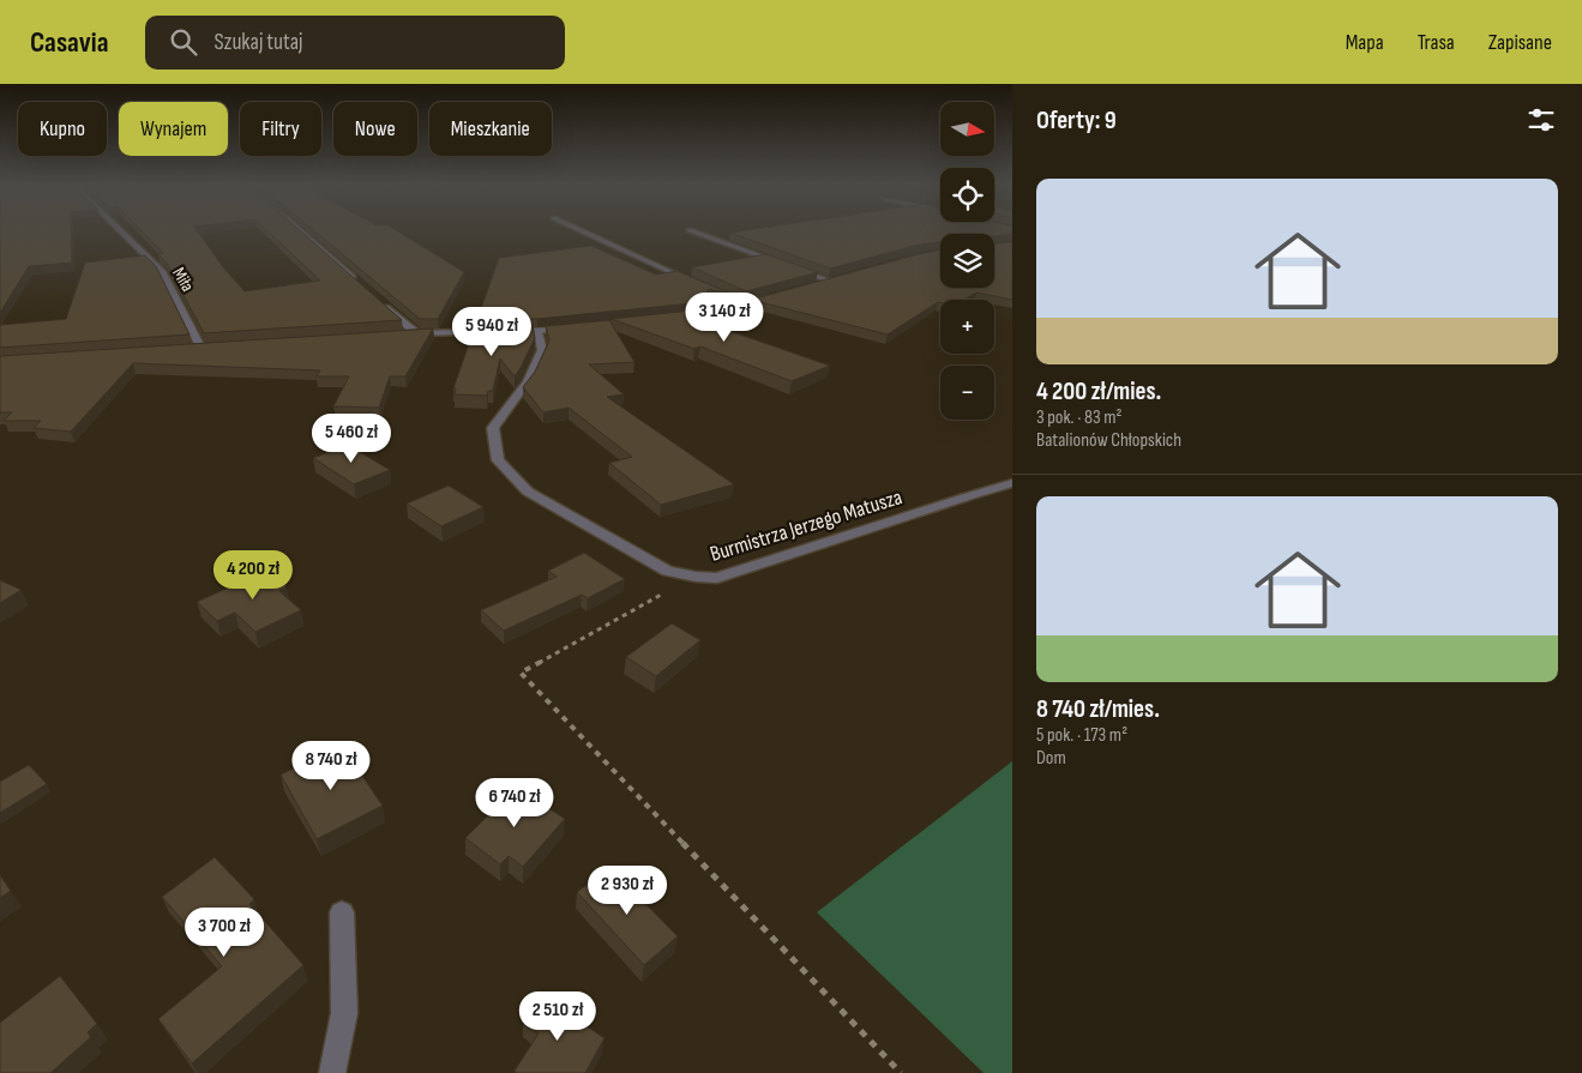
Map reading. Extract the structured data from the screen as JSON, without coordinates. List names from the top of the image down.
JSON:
{
  "streets": {
    "street": ["Miła", "Burmistrza Jerzego Matusza"]
  },
  "north": "right",
  "page": {
    "header": "Casavia",
    "search": "Szukaj tutaj",
    "nav": ["Mapa", "Trasa", "Zapisane"],
    "heading": "Oferty: 9",
    "map_buttons": ["+", "−"],
    "chip": [
      "Kupno",
      "Wynajem",
      "Filtry",
      "Nowe",
      "Mieszkanie"
    ],
    "list": [
      {
        "name": "4 200 zł/mies.",
        "note": "3 pok. · 83 m² · Batalionów Chłopskich"
      },
      {
        "name": "8 740 zł/mies.",
        "note": "5 pok. · 173 m² · Dom"
      }
    ],
    "price": [
      "3 140 zł",
      "5 940 zł",
      "5 460 zł",
      "4 200 zł",
      "8 740 zł",
      "6 740 zł",
      "2 930 zł",
      "3 700 zł",
      "2 510 zł"
    ]
  }
}
